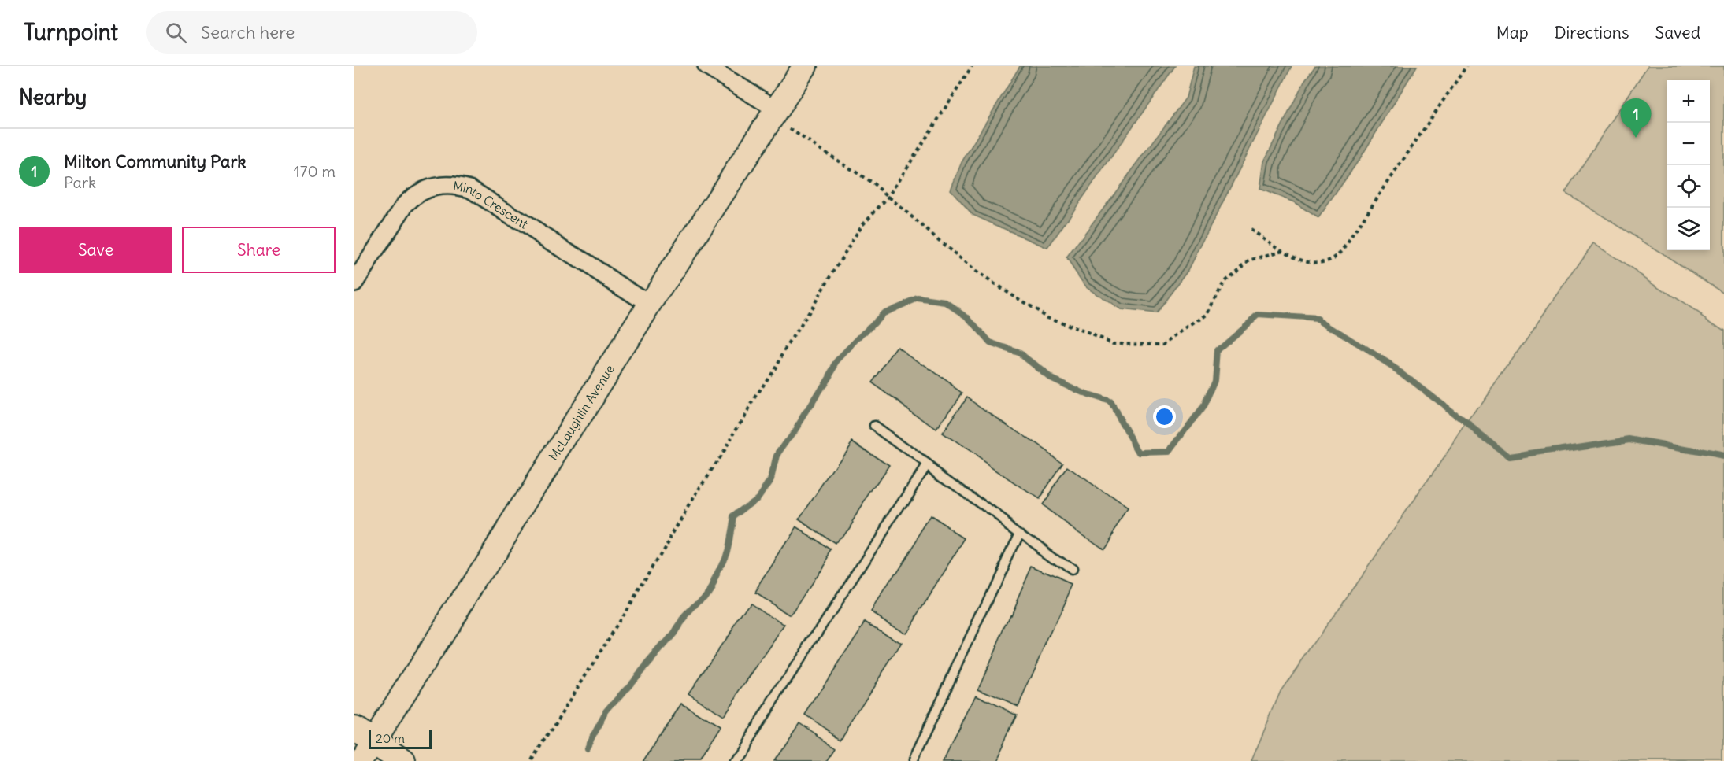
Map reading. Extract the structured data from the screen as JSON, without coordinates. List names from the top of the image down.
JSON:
{
  "streets": {
    "street": ["Minto Crescent", "McLaughlin Avenue"]
  },
  "crossings": [
    ["Minto Crescent", "McLaughlin Avenue"]
  ],
  "scale_bar": "20 m",
  "page": {
    "header": "Turnpoint",
    "search": "Search here",
    "nav": ["Map", "Directions", "Saved"],
    "heading": "Nearby",
    "map_buttons": ["+", "−"],
    "pins": "1",
    "list": [
      {
        "mark": "1",
        "name": "Milton Community Park",
        "note": "Park",
        "value": "170 m"
      }
    ],
    "buttons": ["Save", "Share"],
    "scale": "20 m"
  }
}
